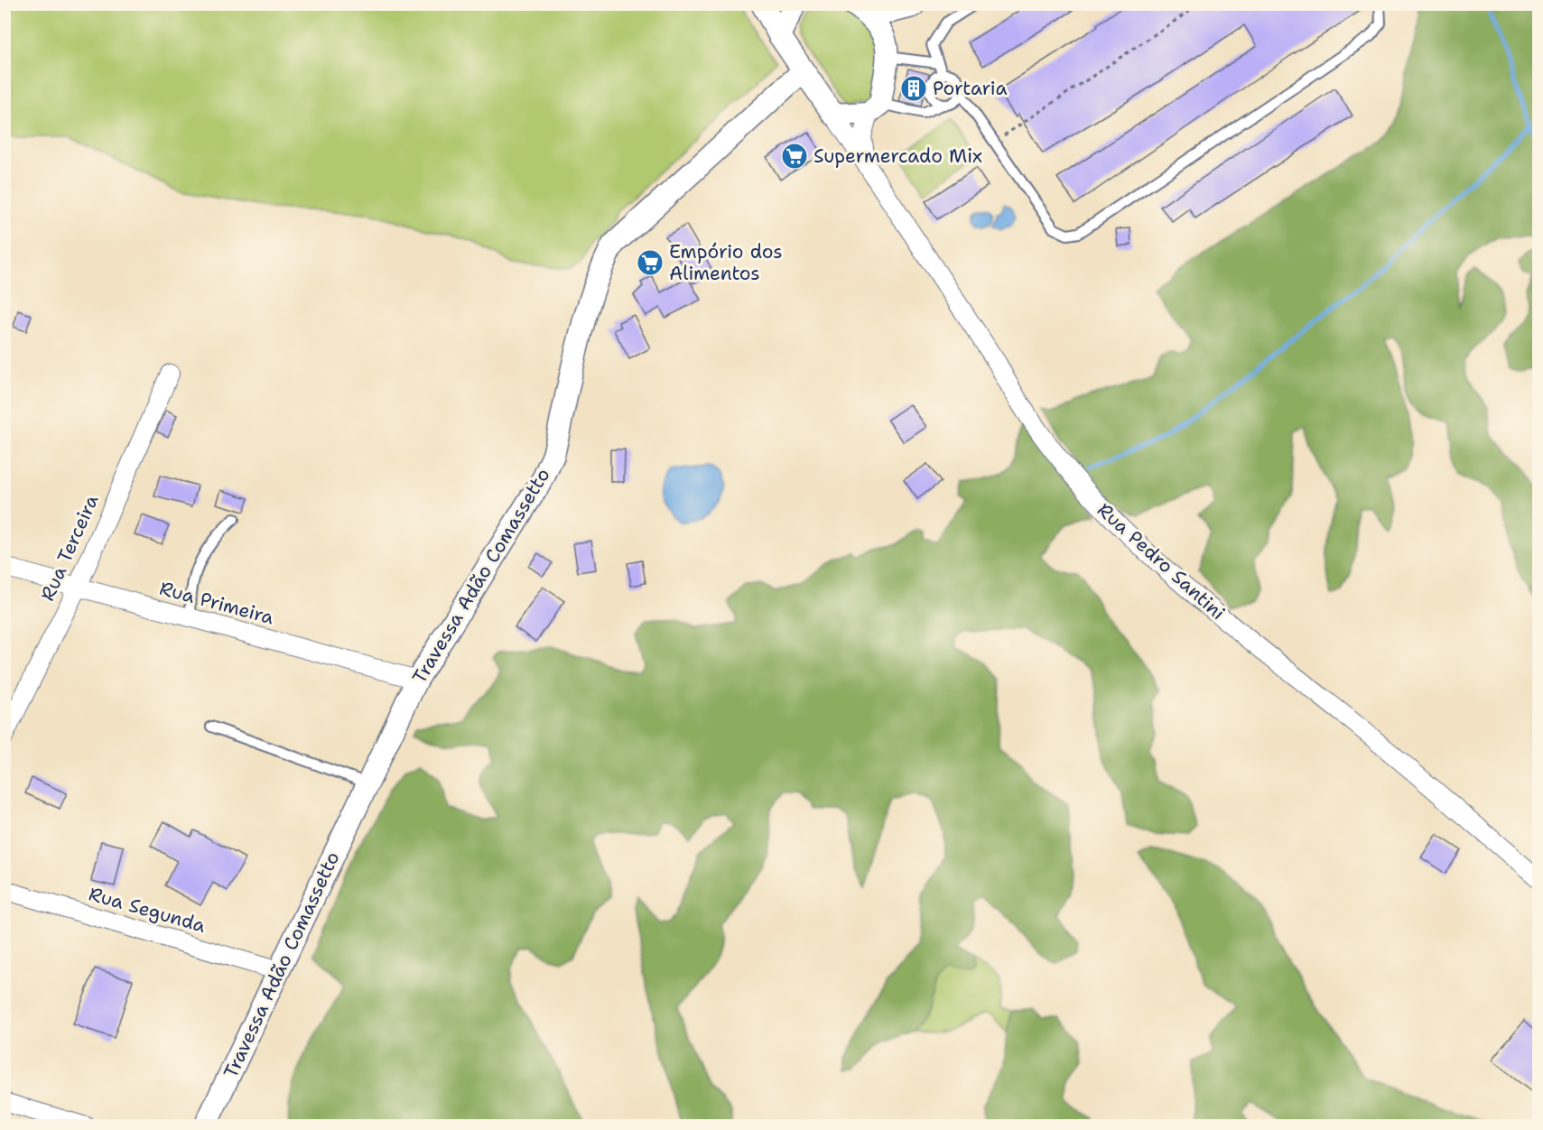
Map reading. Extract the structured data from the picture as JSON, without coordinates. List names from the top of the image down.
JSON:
{
  "streets": {
    "street": [
      "Rua Terceira",
      "Rua Pedro Santini",
      "Travessa Adão Comassetto",
      "Rua Primeira",
      "Rua Segunda"
    ]
  },
  "crossings": [
    ["Rua Terceira", "Rua Primeira"],
    ["Travessa Adão Comassetto", "Rua Primeira"],
    ["Travessa Adão Comassetto", "Rua Segunda"]
  ],
  "places": {
    "building": ["Portaria"],
    "supermarket": ["Supermercado Mix", "Empório dos Alimentos"]
  }
}
